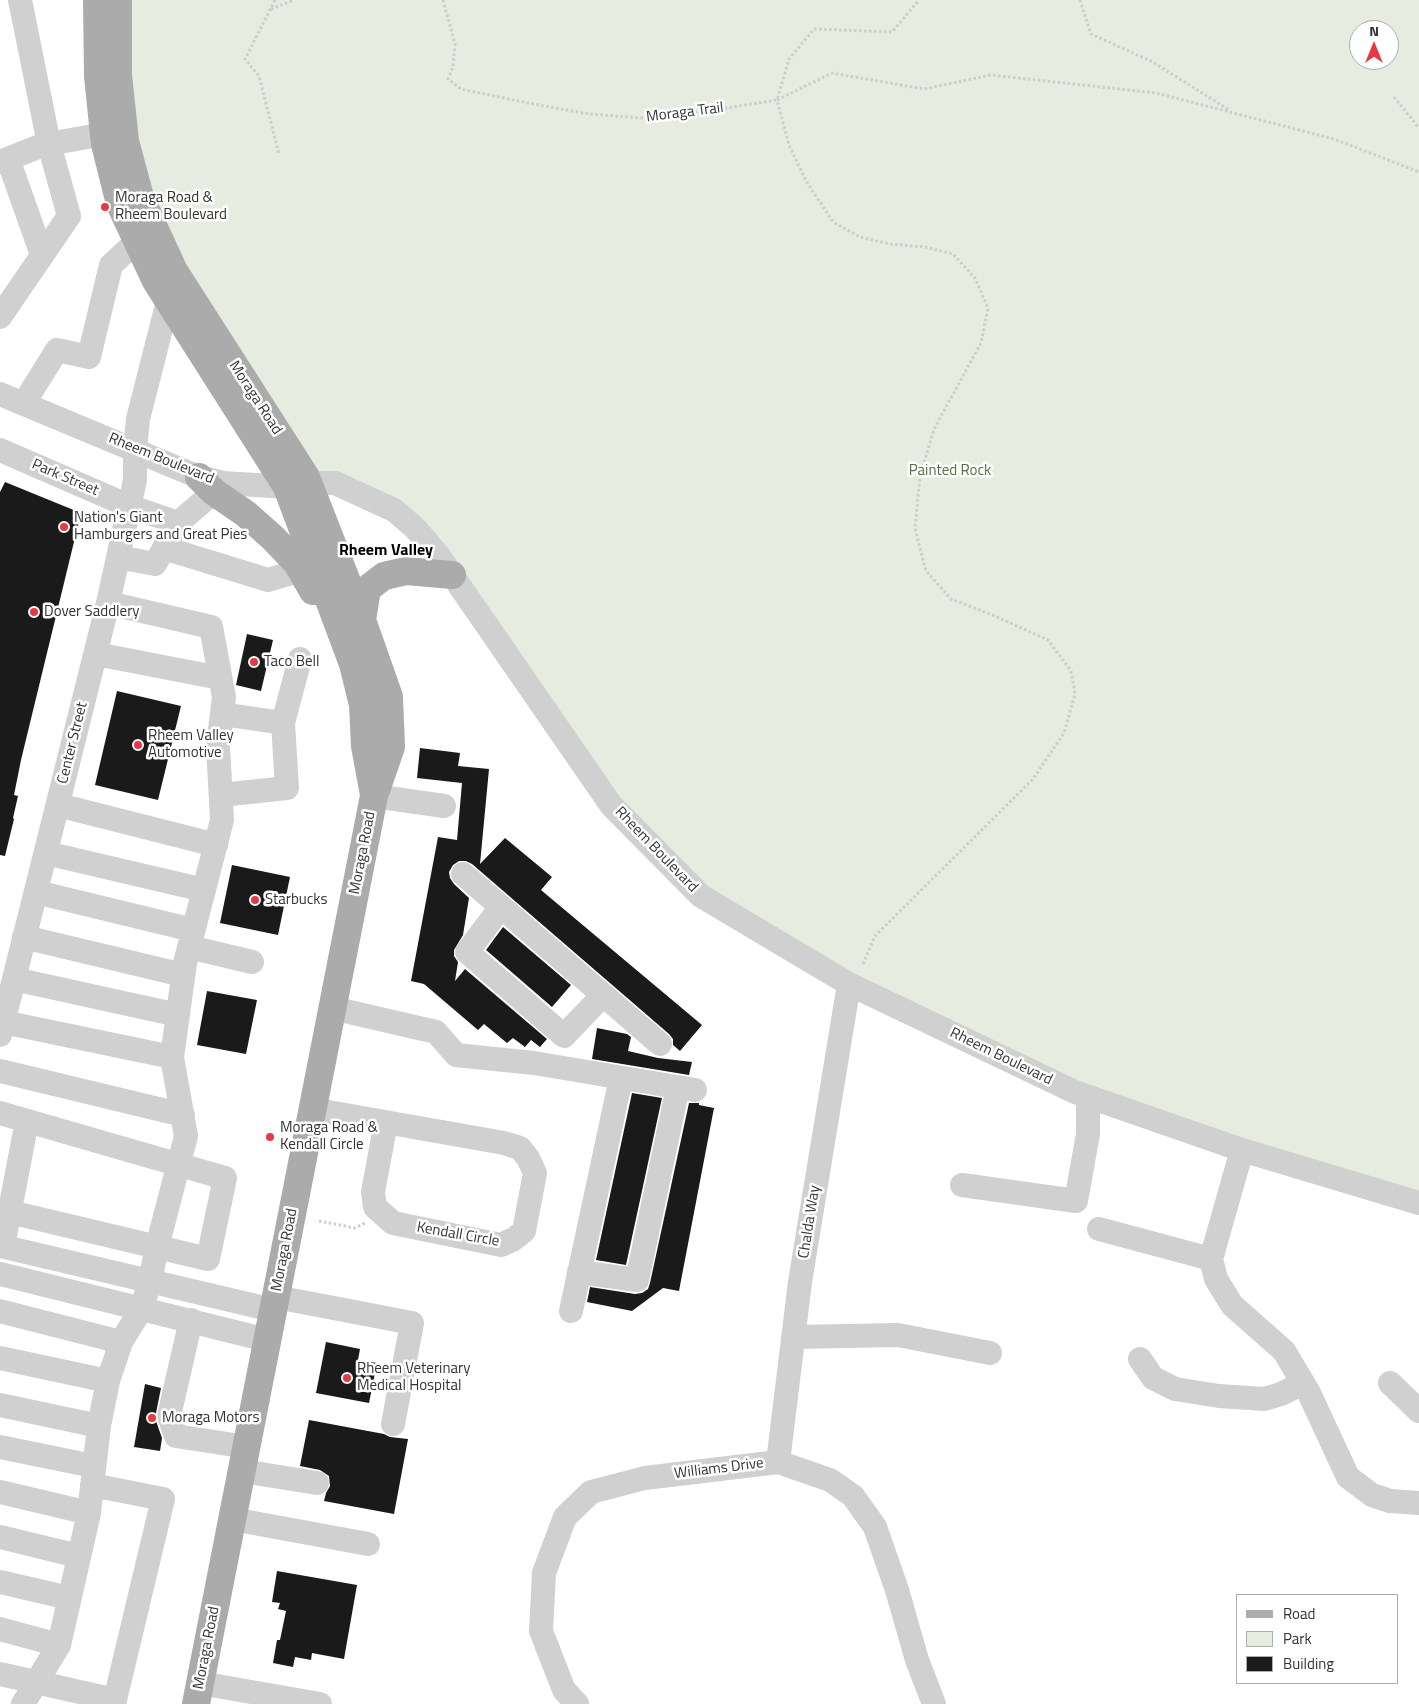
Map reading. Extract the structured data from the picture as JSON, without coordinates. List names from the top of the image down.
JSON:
{
  "streets": {
    "main road": ["Moraga Road"],
    "street": [
      "Rheem Boulevard",
      "Park Street",
      "Center Street",
      "Chalda Way",
      "Kendall Circle",
      "Williams Drive"
    ],
    "path": ["Moraga Trail"]
  },
  "crossings": [
    ["Moraga Road", "Rheem Boulevard"],
    ["Moraga Road", "Center Street"],
    ["Moraga Road", "Kendall Circle"],
    ["Rheem Boulevard", "Center Street"],
    ["Rheem Boulevard", "Chalda Way"],
    ["Park Street", "Center Street"],
    ["Chalda Way", "Williams Drive"]
  ],
  "districts": ["Rheem Valley"],
  "parks": ["Painted Rock"],
  "places": [
    "Moraga Road & Rheem Boulevard",
    "Nation's Giant Hamburgers and Great Pies",
    "Dover Saddlery",
    "Taco Bell",
    "Rheem Valley Automotive",
    "Starbucks",
    "Moraga Road & Kendall Circle",
    "Rheem Veterinary Medical Hospital",
    "Moraga Motors"
  ],
  "legend": ["Road", "Park", "Building"],
  "north": "top"
}
